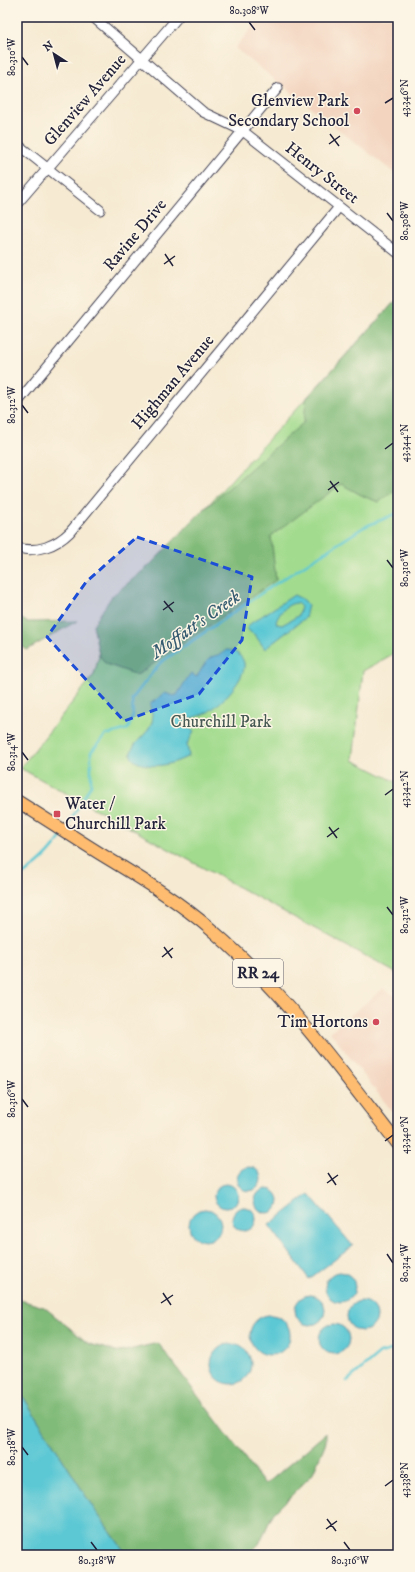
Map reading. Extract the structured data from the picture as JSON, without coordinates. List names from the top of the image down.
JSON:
{
  "streets": {
    "main road": ["RR 24"],
    "street": [
      "Glenview Avenue",
      "Henry Street",
      "Ravine Drive",
      "Highman Avenue"
    ]
  },
  "crossings": [
    ["Glenview Avenue", "Henry Street"],
    ["Henry Street", "Ravine Drive"],
    ["Henry Street", "Highman Avenue"]
  ],
  "water": ["Moffatt's Creek"],
  "parks": ["Churchill Park"],
  "places": {
    "other": ["Glenview Park Secondary School", "Tim Hortons"],
    "transit": ["Water / Churchill Park"]
  },
  "north": "top left",
  "coordinates": [
    "80.308°W",
    "80.310°W",
    "43.346°N",
    "80.312°W",
    "43.344°N",
    "80.314°W",
    "43.342°N",
    "80.316°W",
    "43.340°N",
    "80.318°W",
    "43.338°N"
  ]
}
